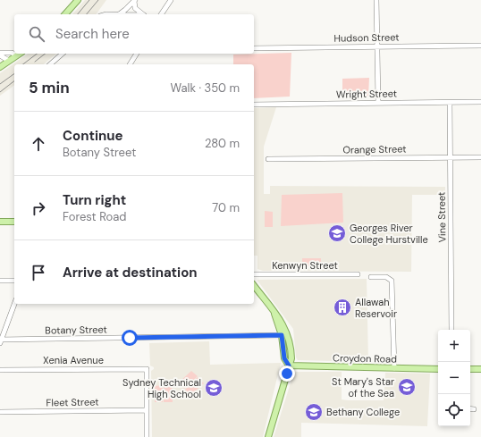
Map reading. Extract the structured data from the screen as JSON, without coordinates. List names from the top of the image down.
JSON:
{
  "streets": {
    "main road": ["Croydon Road"],
    "street": [
      "Hudson Street",
      "Wright Street",
      "Orange Street",
      "Vine Street",
      "Kenwyn Street",
      "Botany Street",
      "Xenia Avenue",
      "Fleet Street"
    ]
  },
  "crossings": [
    ["Wright Street", "Vine Street"],
    ["Orange Street", "Vine Street"],
    ["Xenia Avenue", "Fleet Street"]
  ],
  "places": {
    "school or university": [
      "Georges River College Hurstville",
      "St Mary's Star of the Sea",
      "Sydney Technical High School",
      "Bethany College"
    ],
    "building": ["Allawah Reservoir"]
  },
  "page": {
    "search": "Search here",
    "heading": ["5 min", "Walk · 350 m"],
    "list": [
      ["Continue", "Botany Street", "280 m"],
      ["Turn right", "Forest Road", "70 m"],
      "Arrive at destination"
    ],
    "map_buttons": ["+", "−"]
  }
}
